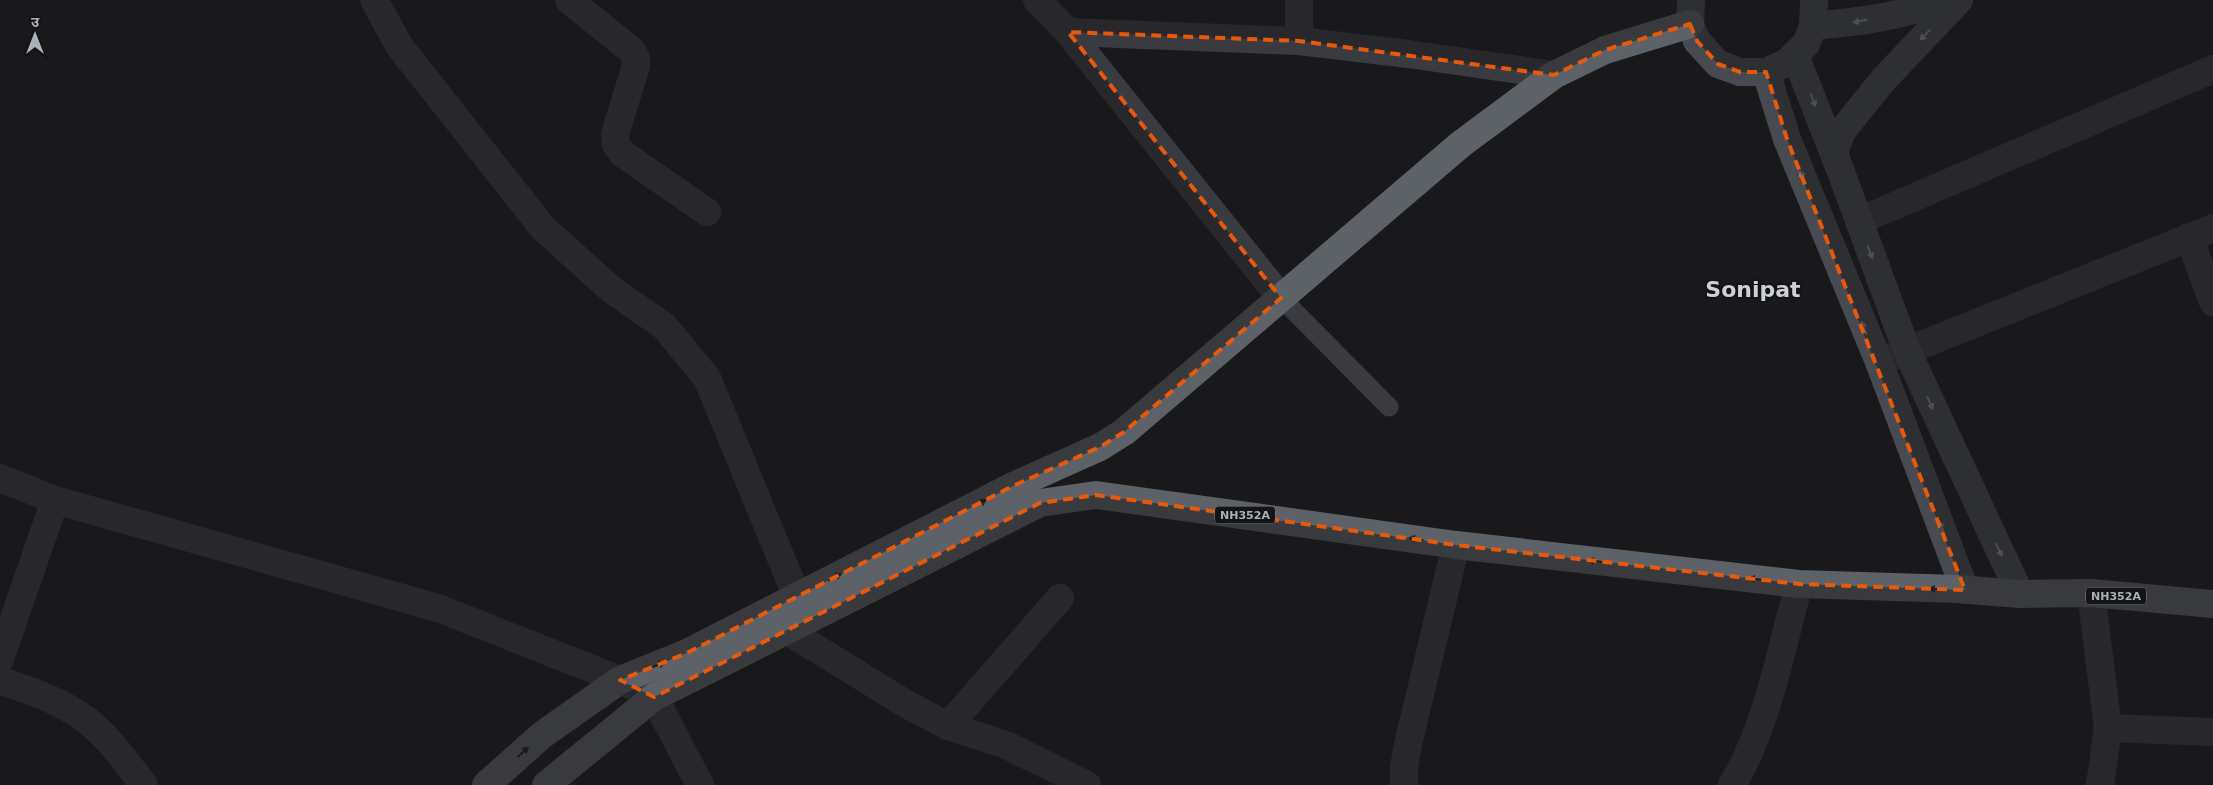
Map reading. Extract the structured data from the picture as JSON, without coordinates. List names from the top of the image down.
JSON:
{
  "streets": {
    "highway": ["NH352A"]
  },
  "districts": ["Sonipat"],
  "north": "top"
}
